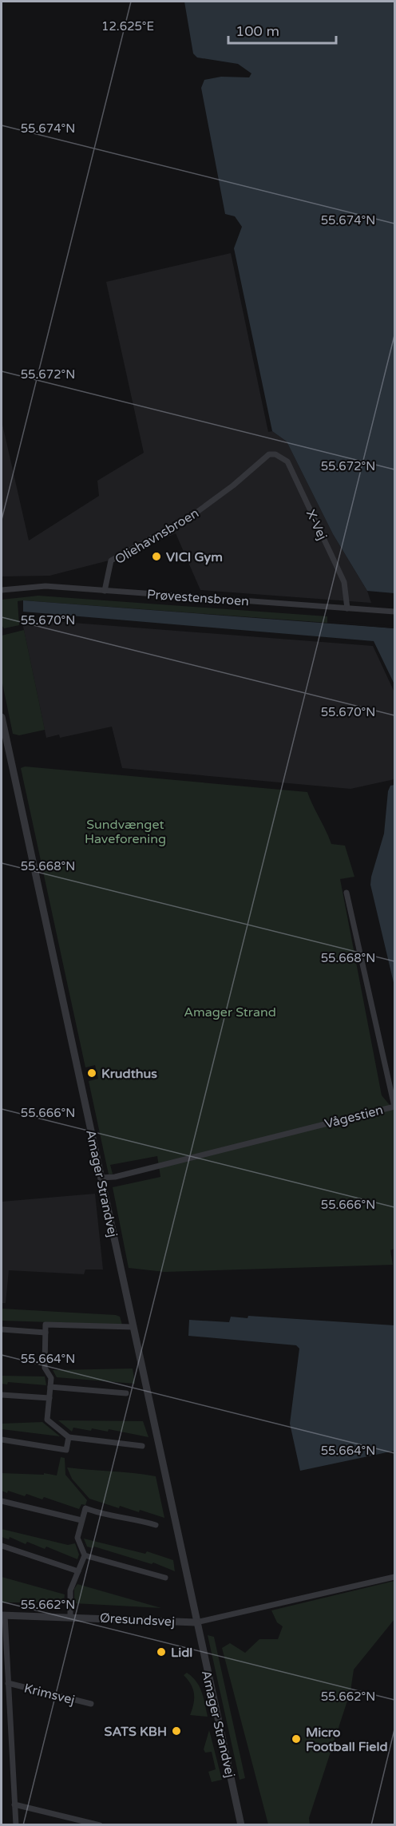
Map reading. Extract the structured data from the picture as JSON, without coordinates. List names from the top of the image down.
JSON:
{
  "streets": {
    "street": [
      "X-Vej",
      "Oliehavnsbroen",
      "Prøvestensbroen",
      "Vågestien",
      "Amager Strandvej",
      "Øresundsvej",
      "Krimsvej"
    ]
  },
  "crossings": [
    ["X-Vej", "Oliehavnsbroen"],
    ["X-Vej", "Prøvestensbroen"],
    ["Oliehavnsbroen", "Prøvestensbroen"],
    ["Vågestien", "Amager Strandvej"],
    ["Amager Strandvej", "Øresundsvej"],
    ["Øresundsvej", "Krimsvej"]
  ],
  "parks": ["Sundvænget Haveforening", "Amager Strand"],
  "places": [
    "VICI Gym",
    "Krudthus",
    "Lidl",
    "SATS KBH",
    "Micro Football Field"
  ],
  "scale_bar": "100 m",
  "coordinates": [
    "12.625°E",
    "55.674°N",
    "55.672°N",
    "55.670°N",
    "55.668°N",
    "55.666°N",
    "55.664°N",
    "55.662°N"
  ]
}
